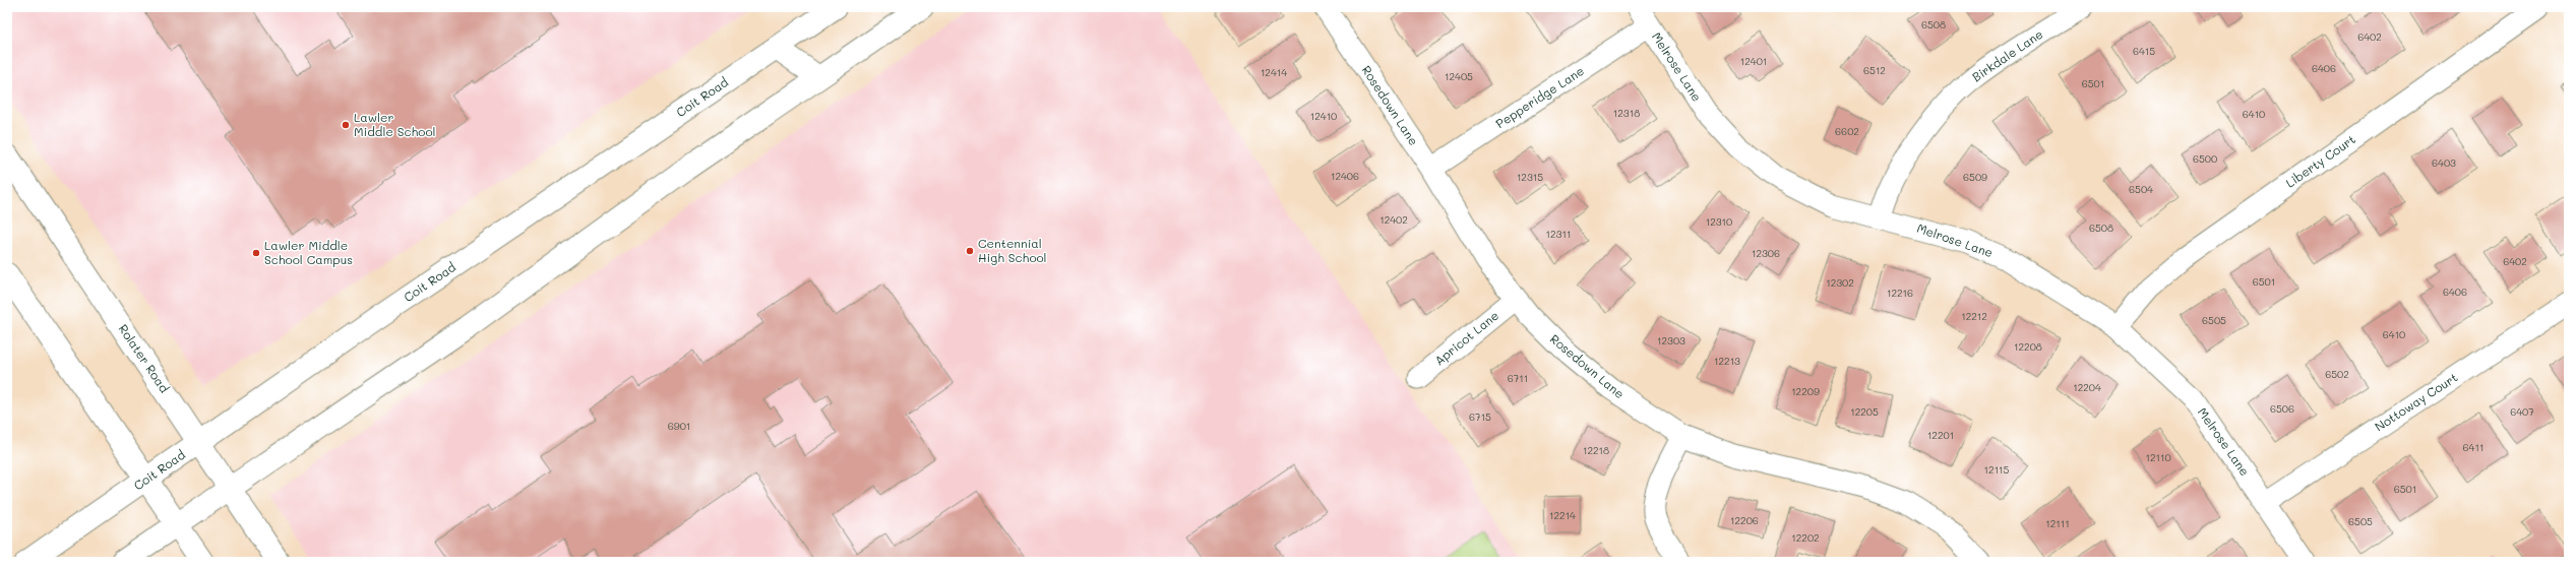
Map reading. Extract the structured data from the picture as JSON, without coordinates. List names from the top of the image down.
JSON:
{
  "streets": {
    "main road": ["Coit Road", "Rolater Road"],
    "street": [
      "Birkdale Lane",
      "Melrose Lane",
      "Pepperidge Lane",
      "Rosedown Lane",
      "Liberty Court",
      "Apricot Lane",
      "Nottoway Court"
    ]
  },
  "crossings": [
    ["Birkdale Lane", "Melrose Lane"],
    ["Melrose Lane", "Pepperidge Lane"],
    ["Melrose Lane", "Liberty Court"],
    ["Melrose Lane", "Nottoway Court"],
    ["Coit Road", "Rolater Road"],
    ["Pepperidge Lane", "Rosedown Lane"],
    ["Rosedown Lane", "Apricot Lane"]
  ],
  "places": ["Lawler Middle School", "Centennial High School", "Lawler Middle School Campus"],
  "house_numbers": [
    "6508",
    "6402",
    "6415",
    "12401",
    "6406",
    "6512",
    "12414",
    "12405",
    "6501",
    "12318",
    "6410",
    "12410",
    "6602",
    "6500",
    "6403",
    "12406",
    "12315",
    "6509",
    "6504",
    "12402",
    "12310",
    "6508",
    "12311",
    "12306",
    "6402",
    "6501",
    "12302",
    "6406",
    "12216",
    "12212",
    "6505",
    "6410",
    "12303",
    "12208",
    "12213",
    "6502",
    "6711",
    "12204",
    "12209",
    "6506",
    "12205",
    "6407",
    "6715",
    "6901",
    "12201",
    "6411",
    "12218",
    "12110",
    "12115",
    "6501",
    "12214",
    "12206",
    "6505",
    "12111",
    "12202"
  ]
}
